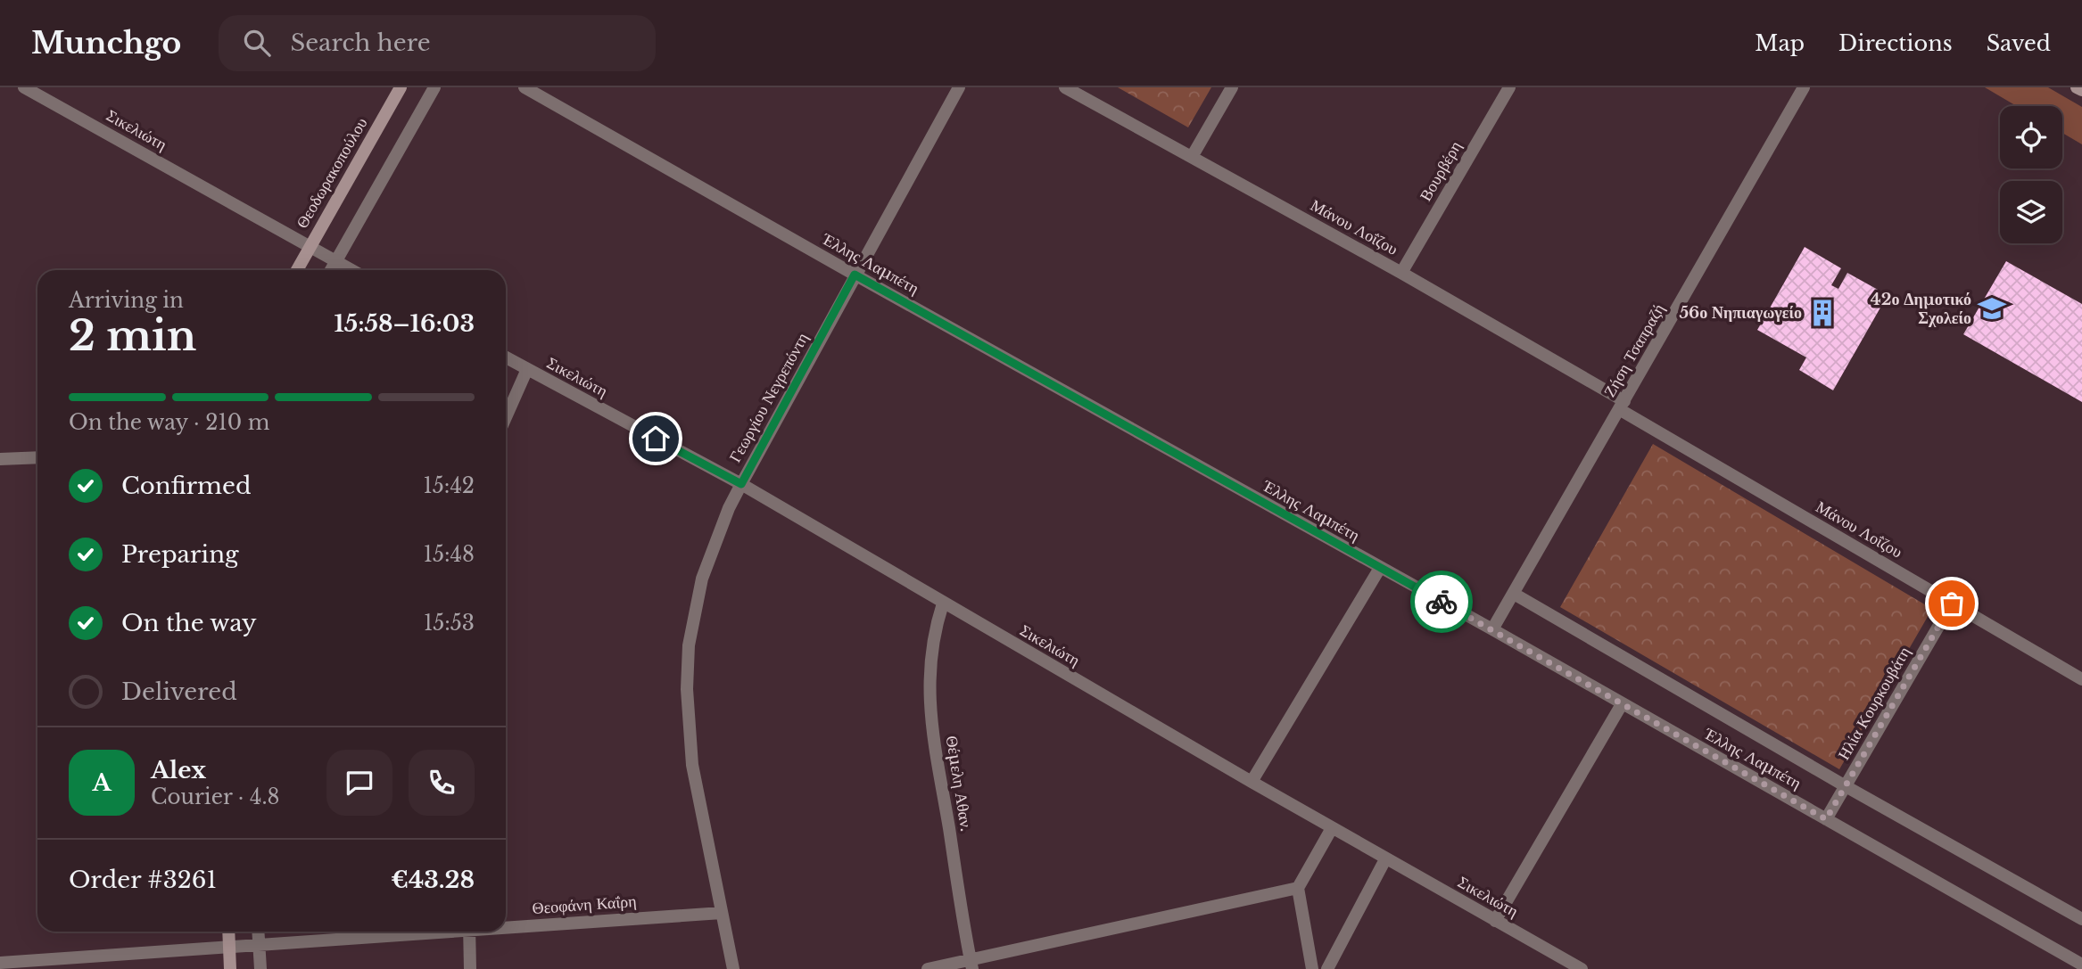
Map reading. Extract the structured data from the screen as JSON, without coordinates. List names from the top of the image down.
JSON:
{
  "streets": {
    "street": [
      "Σικελιώτη",
      "Βουρβέρη",
      "Θεοδωρακοπούλου",
      "Μάνου Λοΐζου",
      "Έλλης Λαμπέτη",
      "Ζήση Τσαπραζή",
      "Γεωργίου Νεγρεπόντη",
      "Ηλία Κουρκουβάτη",
      "Θέμελη Αθαν.",
      "Θεοφάνη Καΐρη"
    ]
  },
  "crossings": [
    ["Σικελιώτη", "Θεοδωρακοπούλου"],
    ["Σικελιώτη", "Γεωργίου Νεγρεπόντη"],
    ["Σικελιώτη", "Θέμελη Αθαν."],
    ["Βουρβέρη", "Μάνου Λοΐζου"],
    ["Μάνου Λοΐζου", "Ζήση Τσαπραζή"],
    ["Μάνου Λοΐζου", "Ηλία Κουρκουβάτη"],
    ["Έλλης Λαμπέτη", "Ζήση Τσαπραζή"],
    ["Έλλης Λαμπέτη", "Γεωργίου Νεγρεπόντη"],
    ["Έλλης Λαμπέτη", "Ηλία Κουρκουβάτη"],
    ["Γεωργίου Νεγρεπόντη", "Θεοφάνη Καΐρη"]
  ],
  "places": {
    "school or university": ["42ο Δημοτικό Σχολείο"],
    "building": ["56ο Νηπιαγωγείο"]
  },
  "page": {
    "header": "Munchgo",
    "search": "Search here",
    "nav": ["Map", "Directions", "Saved"],
    "heading": ["2 min", "Arriving in", "15:58–16:03"],
    "panel": [
      "Alex",
      "Courier · 4.8",
      "Order #3261",
      "€43.28"
    ],
    "bar": "On the way · 210 m",
    "list": [
      ["Confirmed", "15:42"],
      ["Preparing", "15:48"],
      ["On the way", "15:53"],
      "Delivered"
    ],
    "round": "A"
  }
}
